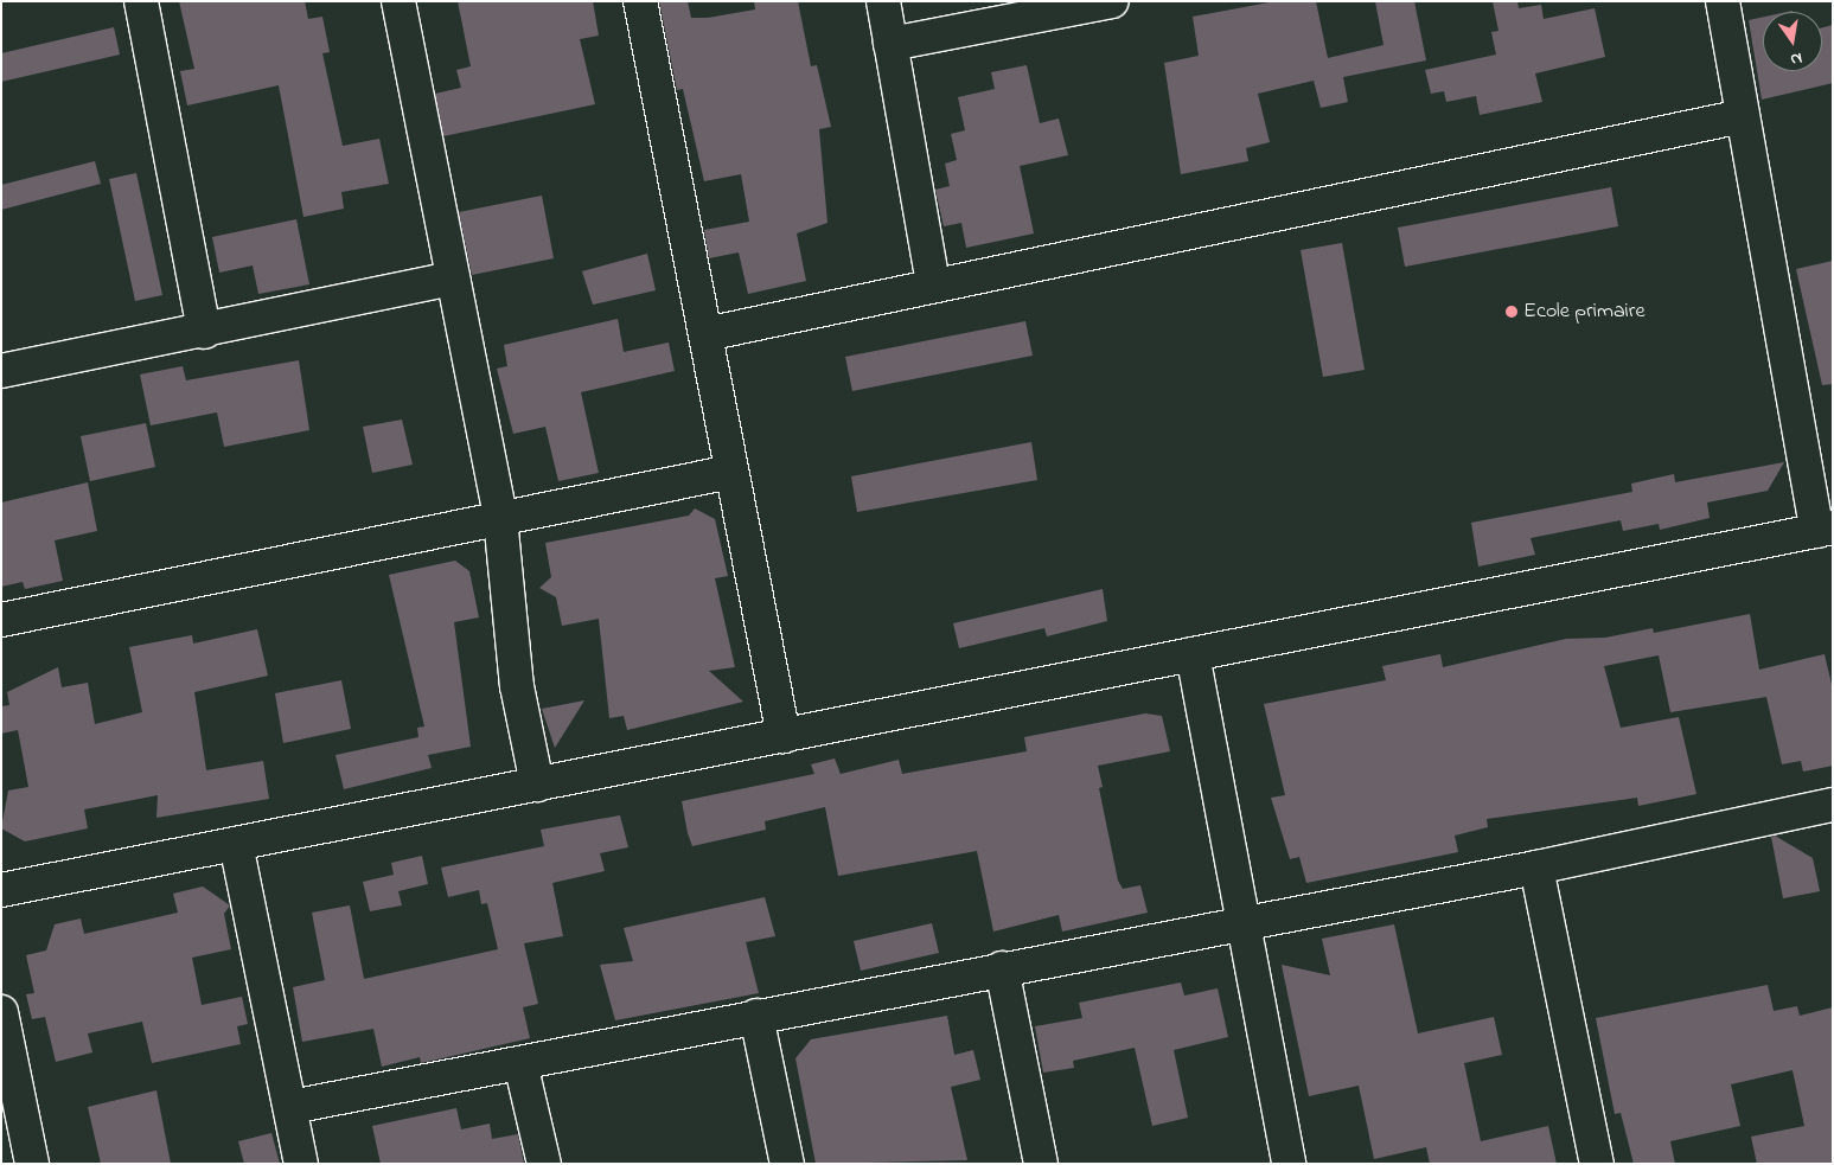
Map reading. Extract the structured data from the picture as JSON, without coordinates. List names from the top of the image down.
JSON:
{
  "places": ["Ecole primaire"],
  "north": "bottom"
}
